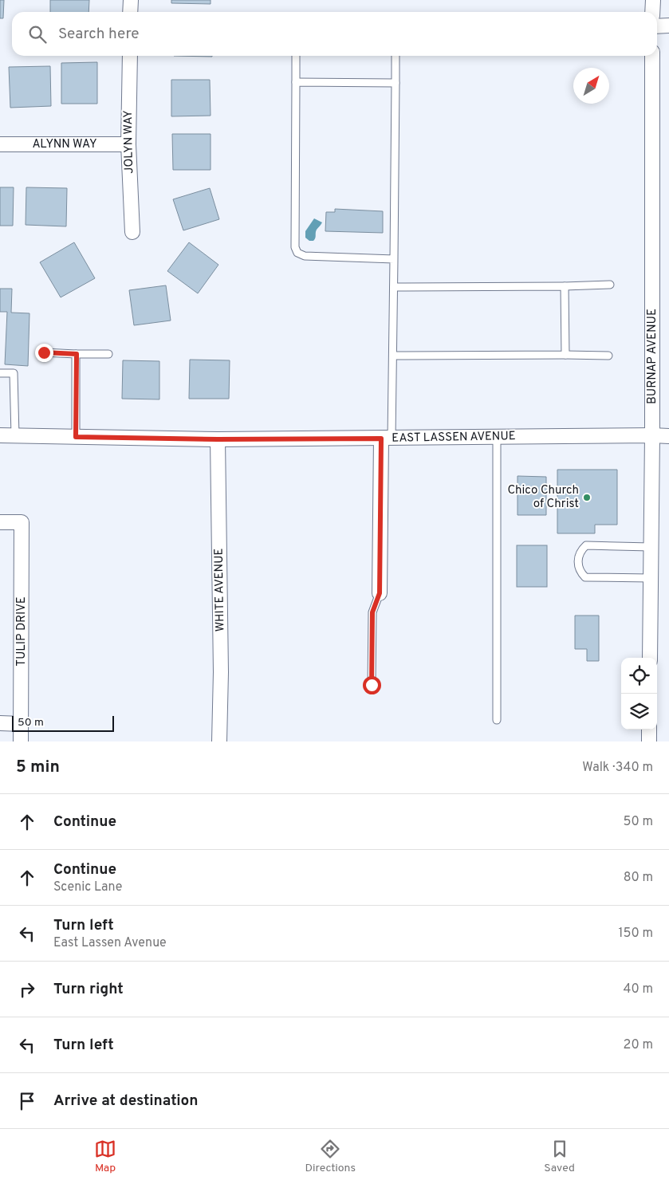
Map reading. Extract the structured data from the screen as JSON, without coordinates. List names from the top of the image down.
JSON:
{
  "streets": {
    "street": [
      "JOLYN WAY",
      "ALYNN WAY",
      "BURNAP AVENUE",
      "EAST LASSEN AVENUE",
      "WHITE AVENUE",
      "TULIP DRIVE"
    ]
  },
  "crossings": [
    ["JOLYN WAY", "ALYNN WAY"],
    ["BURNAP AVENUE", "EAST LASSEN AVENUE"],
    ["EAST LASSEN AVENUE", "WHITE AVENUE"]
  ],
  "places": ["Chico Church of Christ"],
  "scale_bar": "50 m",
  "north": "top right",
  "page": {
    "search": "Search here",
    "scale": "50 m",
    "heading": ["5 min", "Walk · 340 m"],
    "list": [
      ["Continue", "50 m"],
      ["Continue", "Scenic Lane", "80 m"],
      ["Turn left", "East Lassen Avenue", "150 m"],
      ["Turn right", "40 m"],
      ["Turn left", "20 m"],
      "Arrive at destination"
    ],
    "nav": ["Map", "Directions", "Saved"]
  }
}
